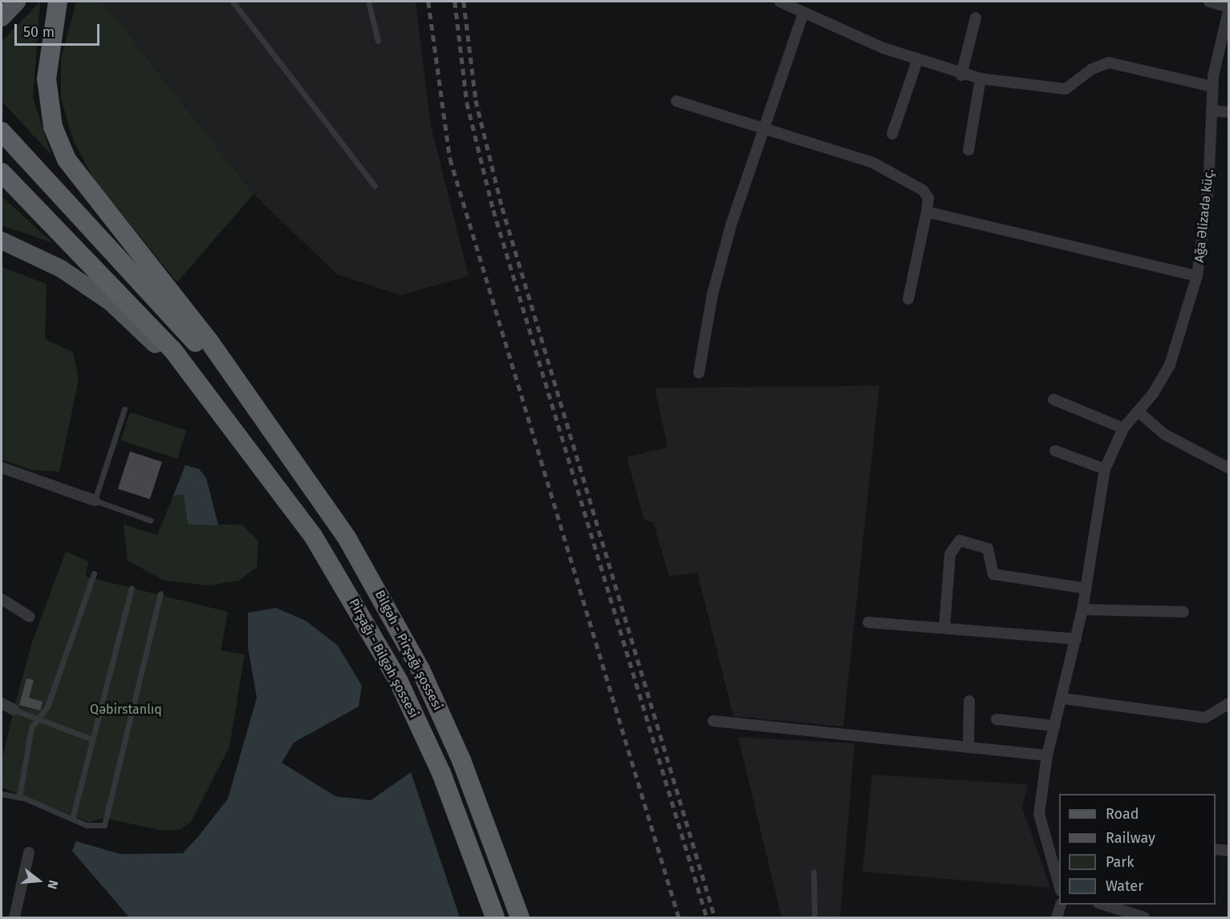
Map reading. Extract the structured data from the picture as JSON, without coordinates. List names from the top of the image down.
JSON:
{
  "streets": {
    "highway": ["Bilgəh - Pirşağı şossesi", "Pirşağı - Bilgəh şossesi"],
    "street": ["Ağa Əlizadə küç."]
  },
  "parks": ["Qəbirstanlıq"],
  "legend": [
    "Road",
    "Railway",
    "Park",
    "Water"
  ],
  "scale_bar": "50 m",
  "north": "right"
}
